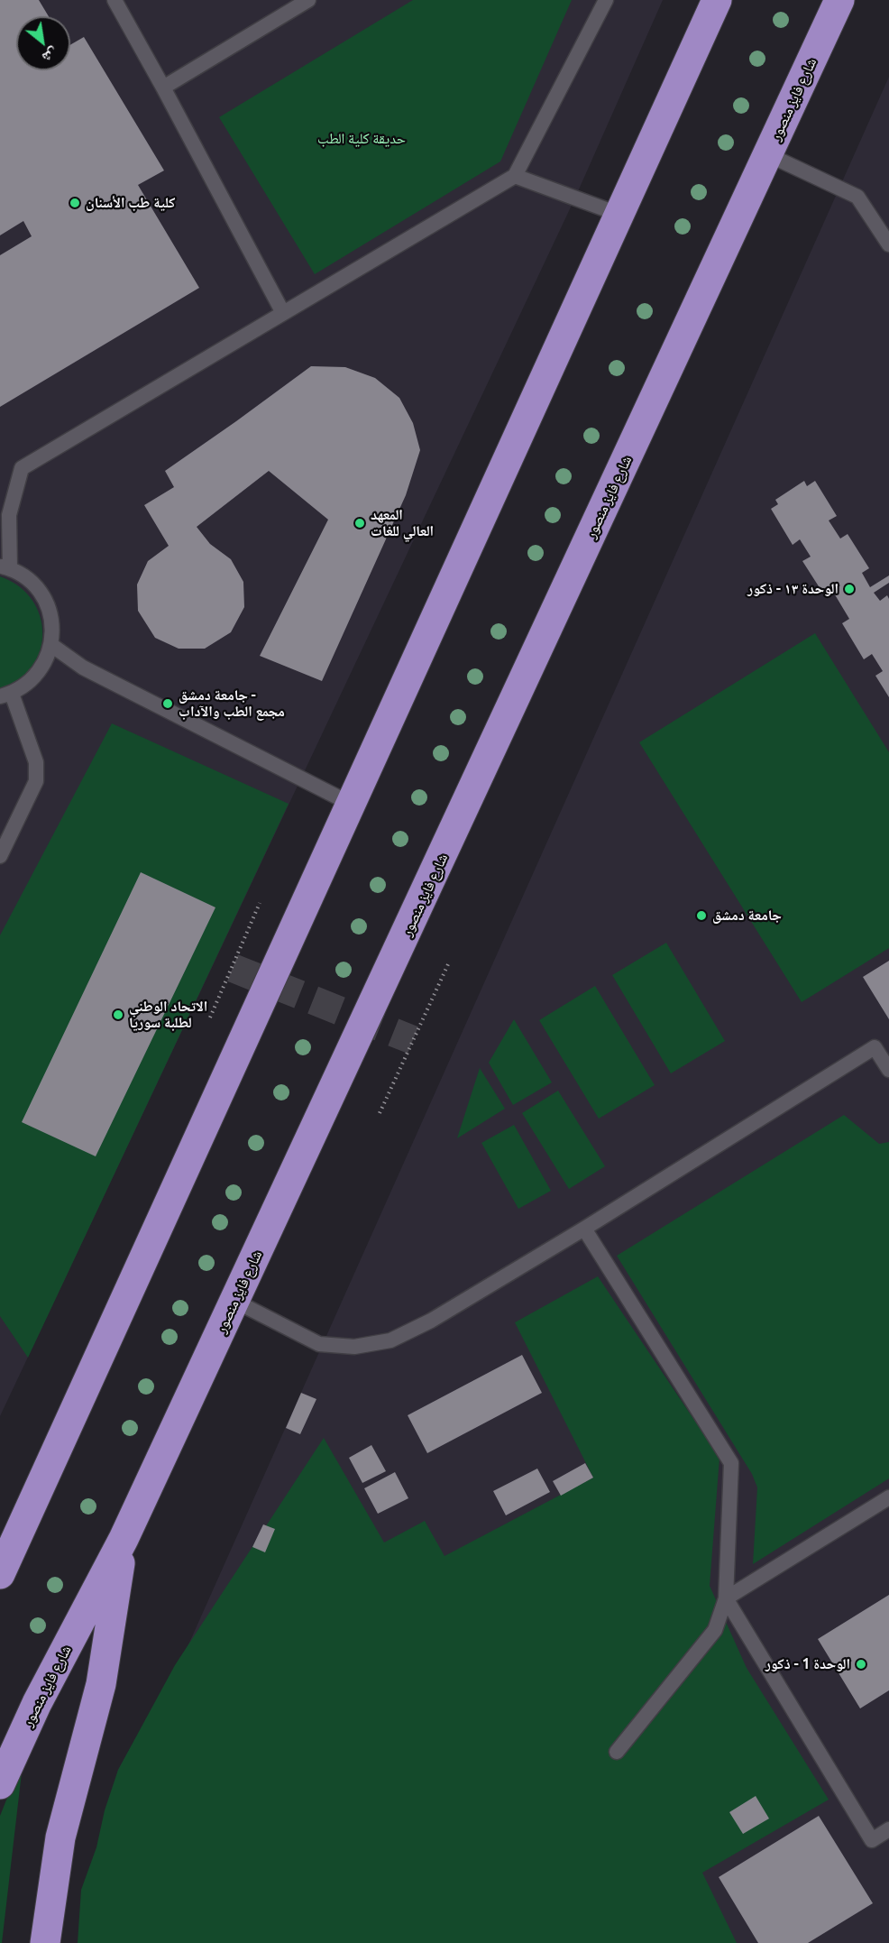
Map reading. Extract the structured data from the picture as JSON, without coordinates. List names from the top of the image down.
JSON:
{
  "streets": {
    "highway": ["شارع فايز منصور"]
  },
  "parks": ["حديقة كلية الطب"],
  "places": [
    "كلية طب الأسنان",
    "المعهد العالي للغات",
    "الوحدة ١٣ - ذكور",
    "جامعة دمشق - مجمع الطب والآداب",
    "جامعة دمشق",
    "الاتحاد الوطني لطلبة سوريا",
    "الوحدة 1 - ذكور"
  ],
  "north": "bottom right"
}
